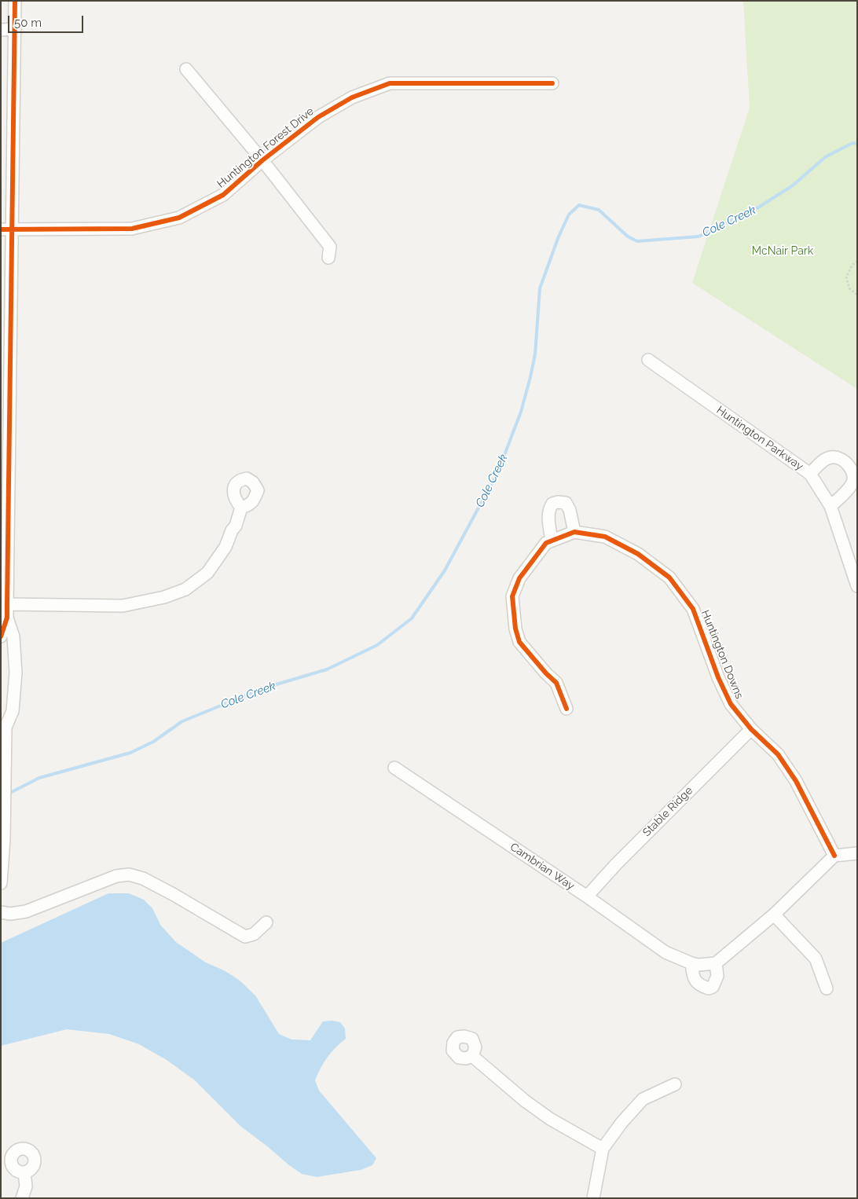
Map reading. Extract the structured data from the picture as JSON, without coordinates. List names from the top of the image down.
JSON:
{
  "streets": {
    "street": [
      "Huntington Forest Drive",
      "Huntington Parkway",
      "Huntington Downs",
      "Stable Ridge",
      "Cambrian Way"
    ]
  },
  "crossings": [
    ["Huntington Downs", "Stable Ridge"],
    ["Stable Ridge", "Cambrian Way"]
  ],
  "water": ["Cole Creek"],
  "parks": ["McNair Park"],
  "scale_bar": "50 m"
}
